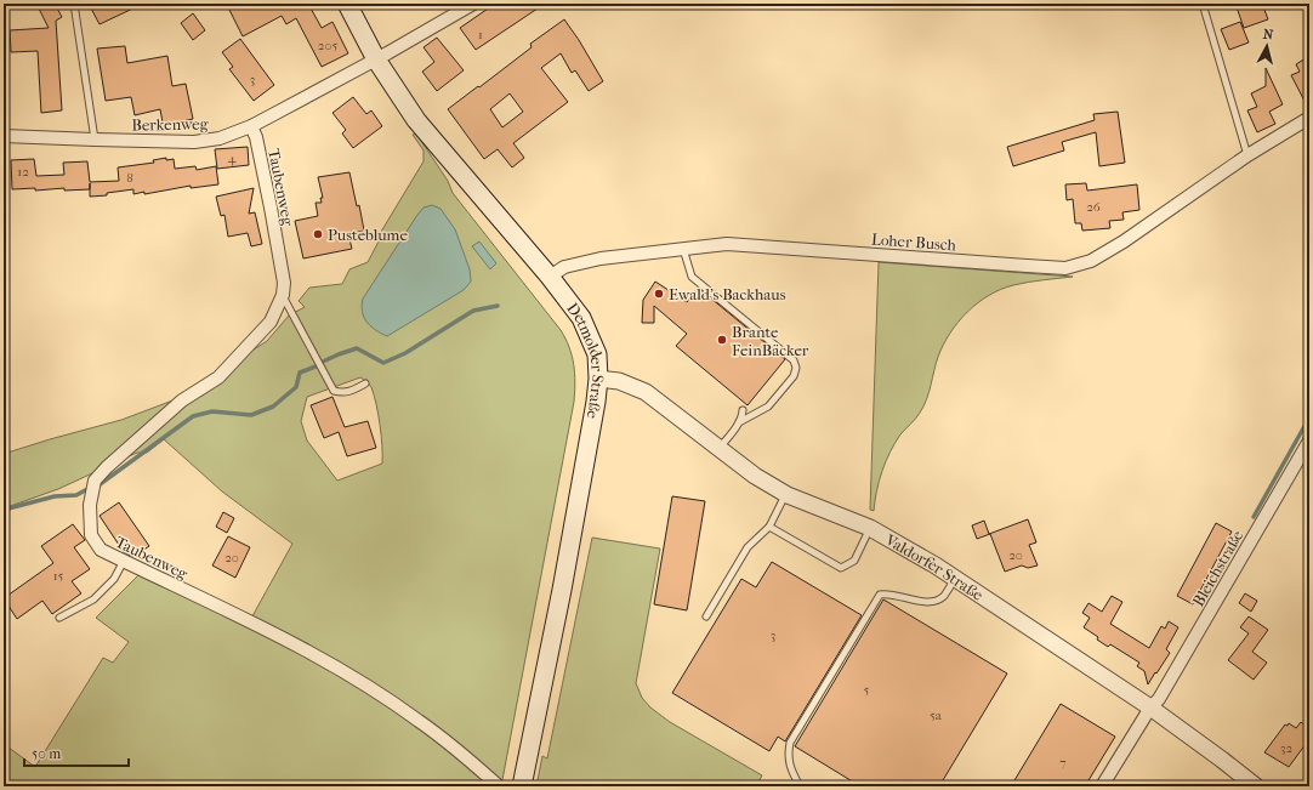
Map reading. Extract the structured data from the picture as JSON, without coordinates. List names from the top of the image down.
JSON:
{
  "streets": {
    "main road": ["Detmolder Straße"],
    "street": [
      "Berkenweg",
      "Taubenweg",
      "Loher Busch",
      "Valdorfer Straße",
      "Bleichstraße"
    ]
  },
  "crossings": [
    ["Berkenweg", "Taubenweg"],
    ["Berkenweg", "Detmolder Straße"],
    ["Loher Busch", "Detmolder Straße"],
    ["Detmolder Straße", "Valdorfer Straße"],
    ["Valdorfer Straße", "Bleichstraße"]
  ],
  "places": ["Pusteblume", "Ewald’s Backhaus", "Brante FeinBäcker"],
  "house_numbers": [
    "1",
    "205",
    "3",
    "4",
    "12",
    "8",
    "26",
    "20",
    "20",
    "15",
    "3",
    "5",
    "5a",
    "32",
    "7"
  ],
  "scale_bar": "50 m",
  "north": "top"
}
